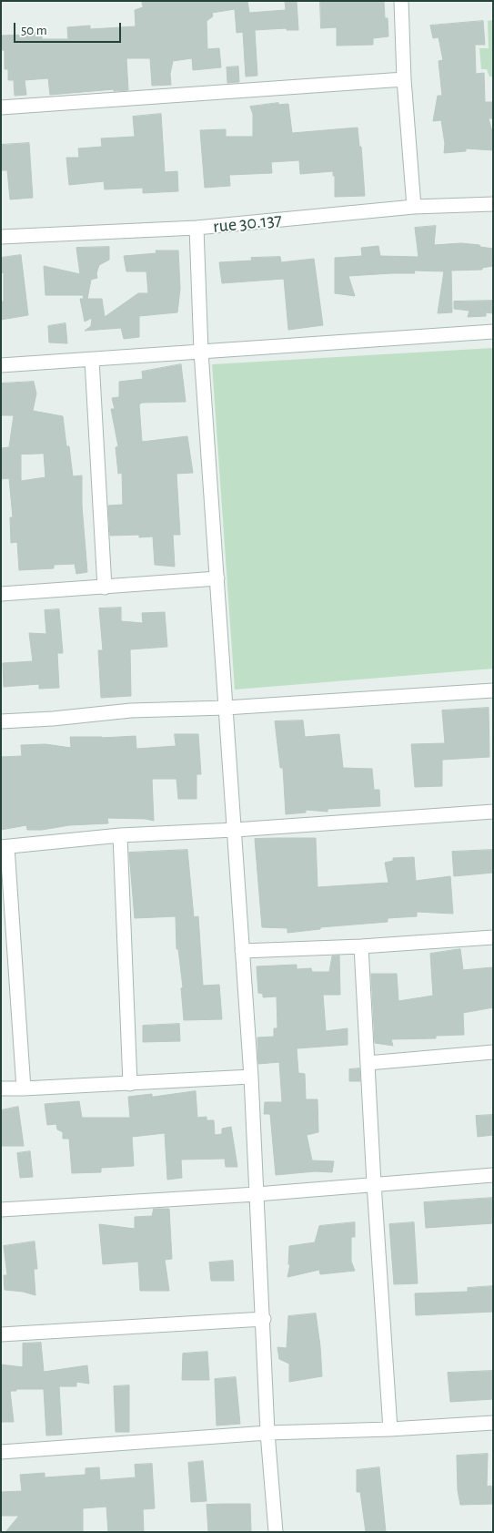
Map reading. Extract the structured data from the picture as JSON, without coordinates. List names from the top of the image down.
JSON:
{
  "streets": {
    "street": ["rue 30.137"]
  },
  "scale_bar": "50 m"
}
